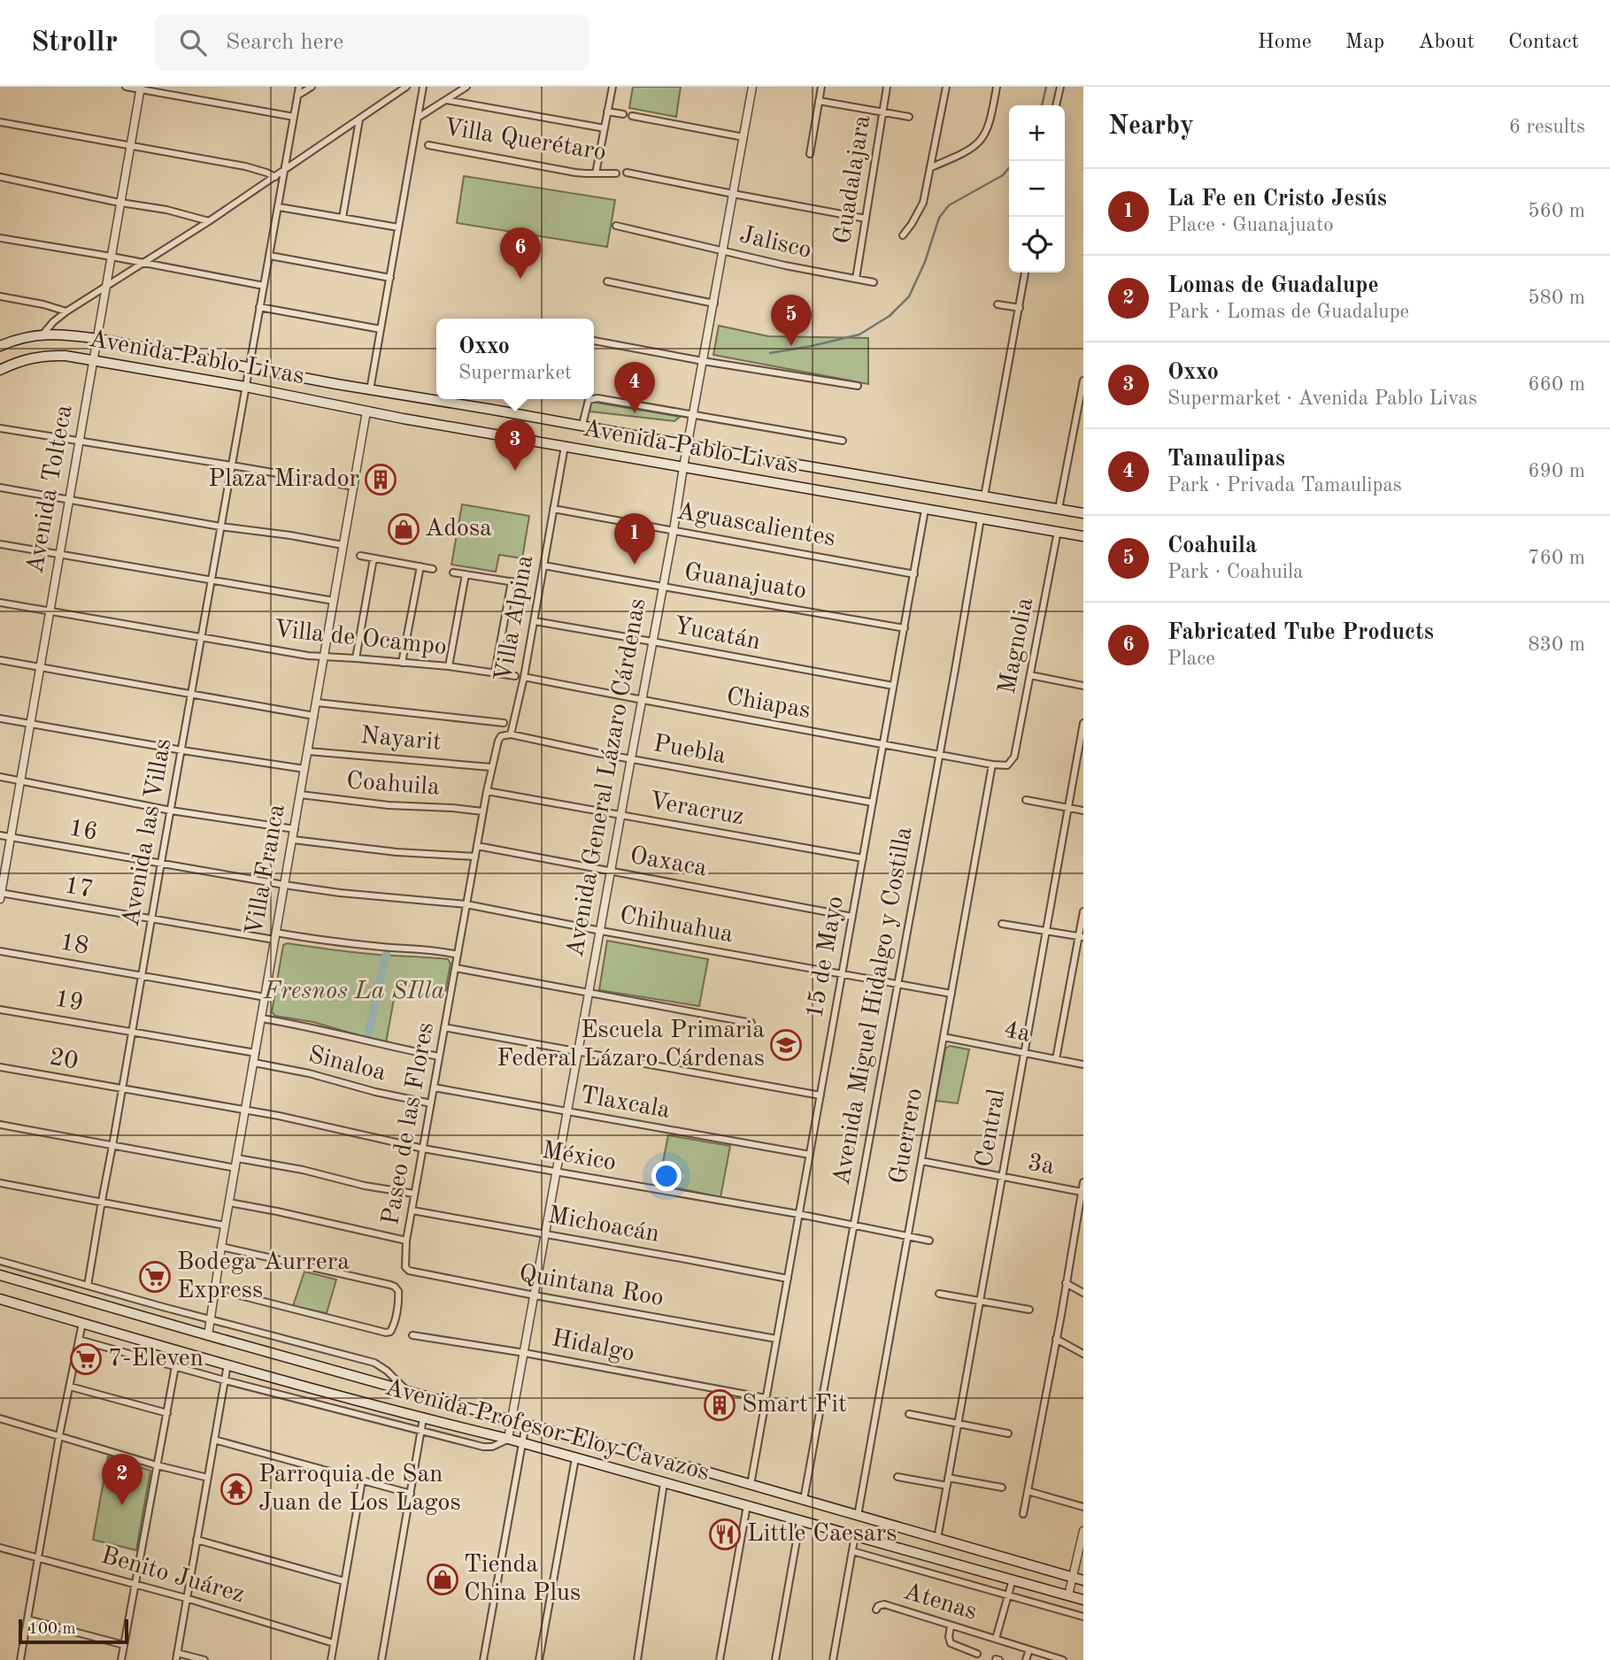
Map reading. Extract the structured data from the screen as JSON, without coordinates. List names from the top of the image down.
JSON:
{
  "streets": {
    "main road": ["Avenida Pablo Livas", "Avenida Profesor Eloy Cavazos"],
    "street": [
      "Villa Querétaro",
      "Guadalajara",
      "Jalisco",
      "Avenida Tolteca",
      "Aguascalientes",
      "Guanajuato",
      "Villa Alpina",
      "Yucatán",
      "Villa de Ocampo",
      "Magnolia",
      "Chiapas",
      "Nayarit",
      "Puebla",
      "Avenida General Lázaro Cárdenas",
      "Coahuila",
      "Veracruz",
      "16",
      "Avenida las Villas",
      "Oaxaca",
      "Villa Franca",
      "17",
      "Chihuahua",
      "18",
      "15 de Mayo",
      "19",
      "Avenida Miguel Hidalgo y Costilla",
      "4a",
      "20",
      "Sinaloa",
      "Tlaxcala",
      "Paseo de las Flores",
      "Central",
      "Guerrero",
      "México",
      "3a",
      "Michoacán",
      "Quintana Roo",
      "Hidalgo",
      "Benito Juárez",
      "Atenas"
    ]
  },
  "crossings": [
    ["Guadalajara", "Jalisco"],
    ["Jalisco", "Avenida General Lázaro Cárdenas"],
    ["Avenida Pablo Livas", "Avenida Tolteca"],
    ["Avenida Pablo Livas", "Villa Alpina"],
    ["Avenida Pablo Livas", "Magnolia"],
    ["Avenida Pablo Livas", "Avenida General Lázaro Cárdenas"],
    ["Avenida Pablo Livas", "Avenida las Villas"],
    ["Avenida Pablo Livas", "Villa Franca"],
    ["Avenida Pablo Livas", "15 de Mayo"],
    ["Avenida Pablo Livas", "Avenida Miguel Hidalgo y Costilla"],
    ["Avenida Tolteca", "Villa de Ocampo"],
    ["Avenida Tolteca", "16"],
    ["Avenida Tolteca", "17"],
    ["Aguascalientes", "Villa Alpina"],
    ["Aguascalientes", "Avenida General Lázaro Cárdenas"],
    ["Aguascalientes", "15 de Mayo"],
    ["Guanajuato", "Villa Alpina"],
    ["Guanajuato", "Avenida General Lázaro Cárdenas"],
    ["Guanajuato", "15 de Mayo"],
    ["Villa Alpina", "Yucatán"],
    ["Villa Alpina", "Chiapas"],
    ["Villa Alpina", "Puebla"],
    ["Yucatán", "Avenida General Lázaro Cárdenas"],
    ["Yucatán", "15 de Mayo"],
    ["Villa de Ocampo", "Avenida las Villas"],
    ["Villa de Ocampo", "Villa Franca"],
    ["Magnolia", "Chiapas"],
    ["Chiapas", "Avenida General Lázaro Cárdenas"],
    ["Chiapas", "15 de Mayo"],
    ["Chiapas", "Avenida Miguel Hidalgo y Costilla"],
    ["Chiapas", "Guerrero"],
    ["Nayarit", "Villa Franca"],
    ["Nayarit", "Paseo de las Flores"],
    ["Puebla", "Avenida General Lázaro Cárdenas"],
    ["Puebla", "15 de Mayo"],
    ["Puebla", "Paseo de las Flores"],
    ["Avenida General Lázaro Cárdenas", "Veracruz"],
    ["Avenida General Lázaro Cárdenas", "Oaxaca"],
    ["Avenida General Lázaro Cárdenas", "Chihuahua"],
    ["Avenida General Lázaro Cárdenas", "Tlaxcala"],
    ["Avenida General Lázaro Cárdenas", "México"],
    ["Avenida General Lázaro Cárdenas", "Michoacán"],
    ["Avenida General Lázaro Cárdenas", "Quintana Roo"],
    ["Avenida General Lázaro Cárdenas", "Hidalgo"],
    ["Avenida General Lázaro Cárdenas", "Avenida Profesor Eloy Cavazos"],
    ["Coahuila", "Villa Franca"],
    ["Coahuila", "Paseo de las Flores"],
    ["Veracruz", "15 de Mayo"],
    ["Veracruz", "Paseo de las Flores"],
    ["16", "Avenida las Villas"],
    ["16", "Villa Franca"],
    ["16", "Chihuahua"],
    ["Avenida las Villas", "17"],
    ["Avenida las Villas", "18"],
    ["Avenida las Villas", "19"],
    ["Avenida las Villas", "20"],
    ["Avenida las Villas", "Avenida Profesor Eloy Cavazos"],
    ["Oaxaca", "15 de Mayo"],
    ["Oaxaca", "Paseo de las Flores"],
    ["Villa Franca", "17"],
    ["Villa Franca", "Chihuahua"],
    ["Villa Franca", "18"],
    ["Villa Franca", "19"],
    ["Villa Franca", "20"],
    ["Villa Franca", "Sinaloa"],
    ["Villa Franca", "México"],
    ["Villa Franca", "Avenida Profesor Eloy Cavazos"],
    ["17", "Paseo de las Flores"],
    ["Chihuahua", "15 de Mayo"],
    ["Chihuahua", "Avenida Miguel Hidalgo y Costilla"],
    ["Chihuahua", "Paseo de las Flores"],
    ["Chihuahua", "Guerrero"],
    ["15 de Mayo", "Tlaxcala"],
    ["15 de Mayo", "México"],
    ["15 de Mayo", "Michoacán"],
    ["15 de Mayo", "Quintana Roo"],
    ["15 de Mayo", "Hidalgo"],
    ["15 de Mayo", "Avenida Profesor Eloy Cavazos"],
    ["Avenida Miguel Hidalgo y Costilla", "México"],
    ["Avenida Miguel Hidalgo y Costilla", "Avenida Profesor Eloy Cavazos"],
    ["4a", "Central"],
    ["4a", "Guerrero"],
    ["20", "México"],
    ["Sinaloa", "Paseo de las Flores"],
    ["Tlaxcala", "Paseo de las Flores"],
    ["Paseo de las Flores", "México"],
    ["Paseo de las Flores", "Michoacán"],
    ["Paseo de las Flores", "Quintana Roo"],
    ["Central", "3a"],
    ["Central", "Avenida Profesor Eloy Cavazos"],
    ["Guerrero", "México"],
    ["Guerrero", "3a"],
    ["Guerrero", "Avenida Profesor Eloy Cavazos"]
  ],
  "parks": ["Fresnos La SIlla"],
  "places": {
    "building": ["Plaza Mirador", "Smart Fit"],
    "shop": ["Adosa", "Tienda China Plus"],
    "school or university": ["Escuela Primaria Federal Lázaro Cárdenas"],
    "supermarket": ["Bodega Aurrera Express", "7-Eleven"],
    "temple": ["Parroquia de San Juan de Los Lagos"],
    "restaurant": ["Little Caesars"]
  },
  "scale_bar": "100 m",
  "page": {
    "header": "Strollr",
    "search": "Search here",
    "nav": [
      "Home",
      "Map",
      "About",
      "Contact"
    ],
    "heading": ["Nearby", "6 results"],
    "map_buttons": ["+", "−"],
    "list": [
      {
        "mark": "1",
        "name": "La Fe en Cristo Jesús",
        "note": "Place · Guanajuato",
        "value": "560 m"
      },
      {
        "mark": "2",
        "name": "Lomas de Guadalupe",
        "note": "Park · Lomas de Guadalupe",
        "value": "580 m"
      },
      {
        "mark": "3",
        "name": "Oxxo",
        "note": "Supermarket · Avenida Pablo Livas",
        "value": "660 m"
      },
      {
        "mark": "4",
        "name": "Tamaulipas",
        "note": "Park · Privada Tamaulipas",
        "value": "690 m"
      },
      {
        "mark": "5",
        "name": "Coahuila",
        "note": "Park · Coahuila",
        "value": "760 m"
      },
      {
        "mark": "6",
        "name": "Fabricated Tube Products",
        "note": "Place",
        "value": "830 m"
      }
    ],
    "pins": [
      "6",
      "5",
      "4",
      "3",
      "1",
      "2"
    ],
    "popup": ["Oxxo", "Supermarket"],
    "scale": "100 m"
  }
}
